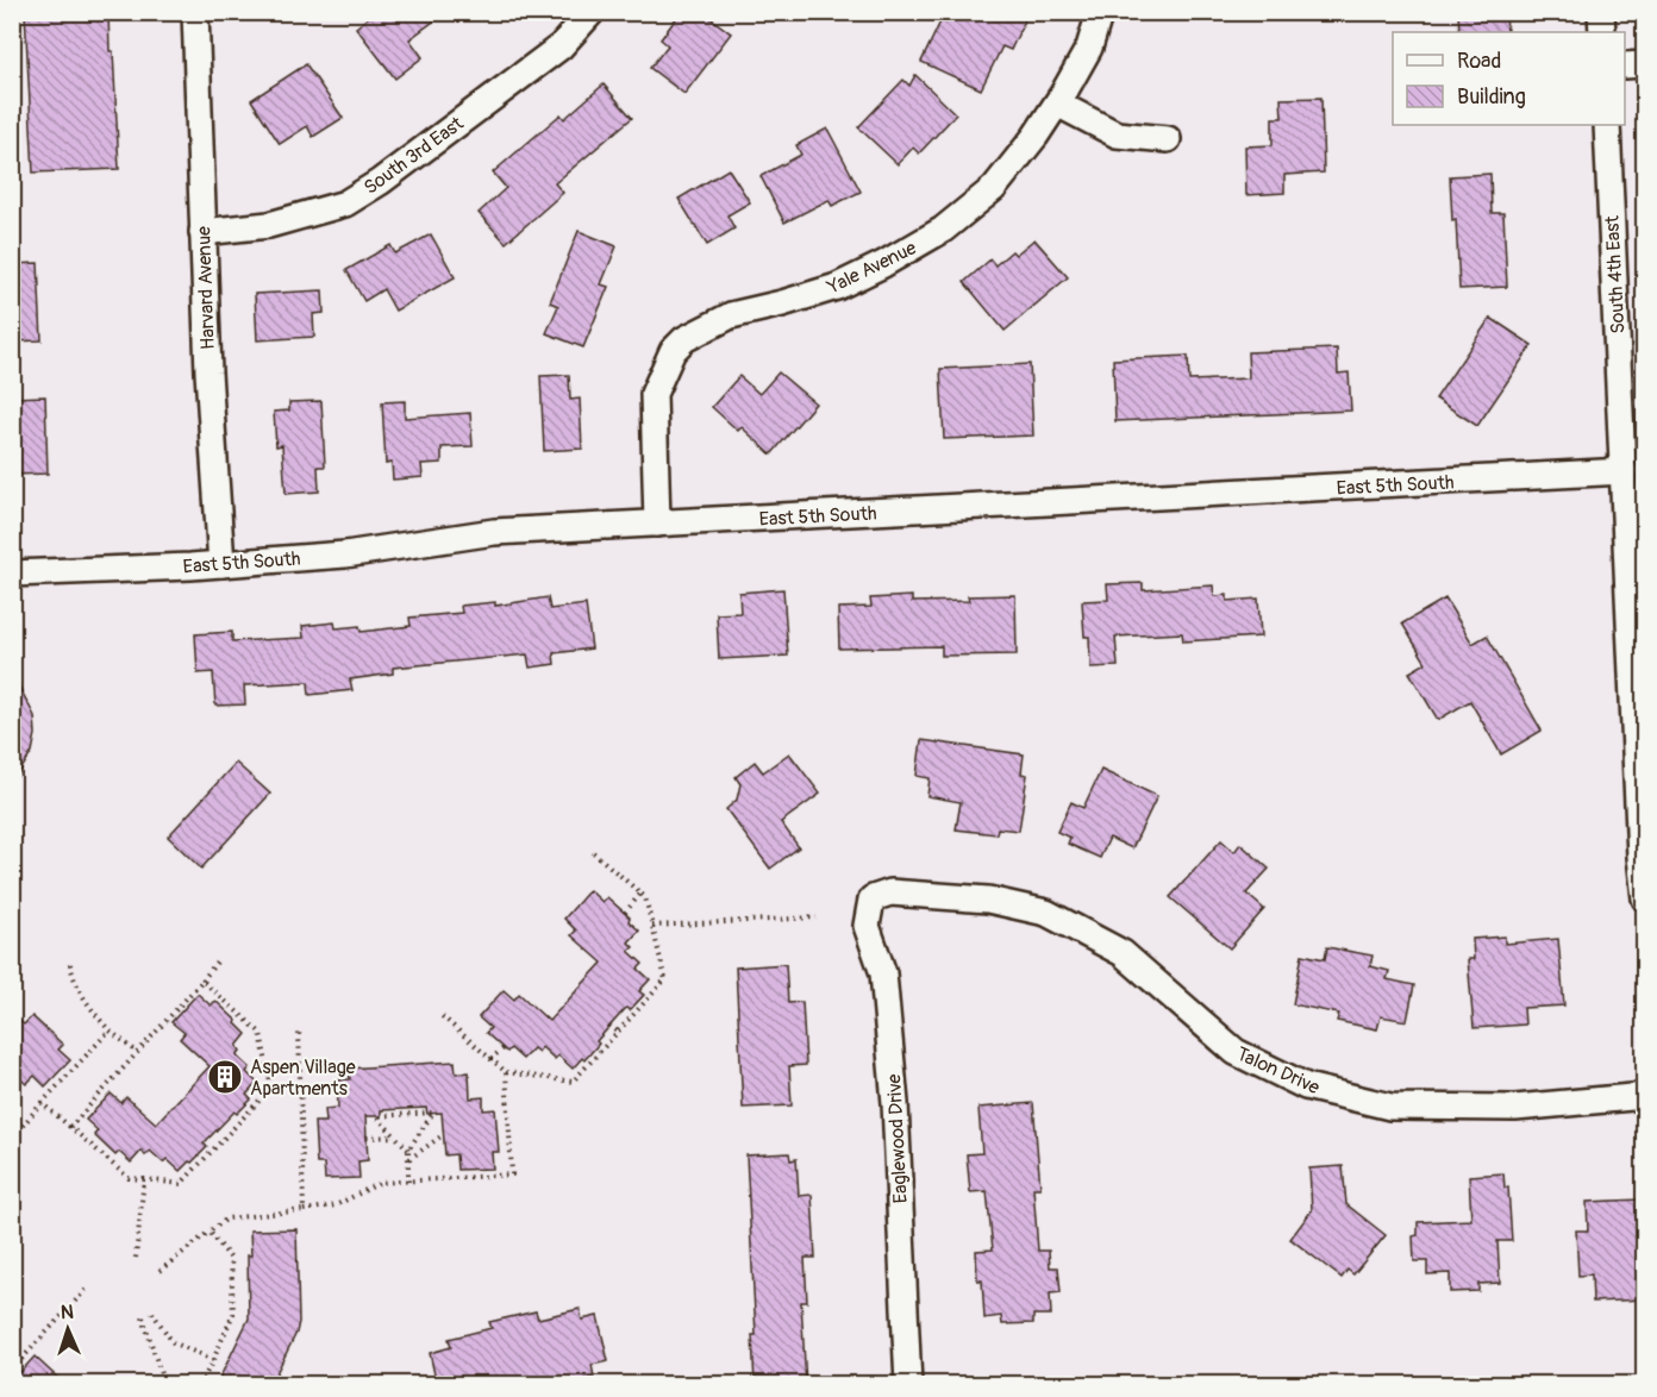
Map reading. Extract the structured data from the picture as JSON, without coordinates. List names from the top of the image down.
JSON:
{
  "streets": {
    "street": [
      "South 3rd East",
      "Yale Avenue",
      "South 4th East",
      "Harvard Avenue",
      "East 5th South",
      "Talon Drive",
      "Eaglewood Drive"
    ]
  },
  "crossings": [
    ["South 3rd East", "Harvard Avenue"],
    ["Yale Avenue", "East 5th South"],
    ["South 4th East", "East 5th South"],
    ["Harvard Avenue", "East 5th South"],
    ["Talon Drive", "Eaglewood Drive"]
  ],
  "places": {
    "building": ["Aspen Village Apartments"]
  },
  "legend": ["Road", "Building"],
  "north": "top"
}
